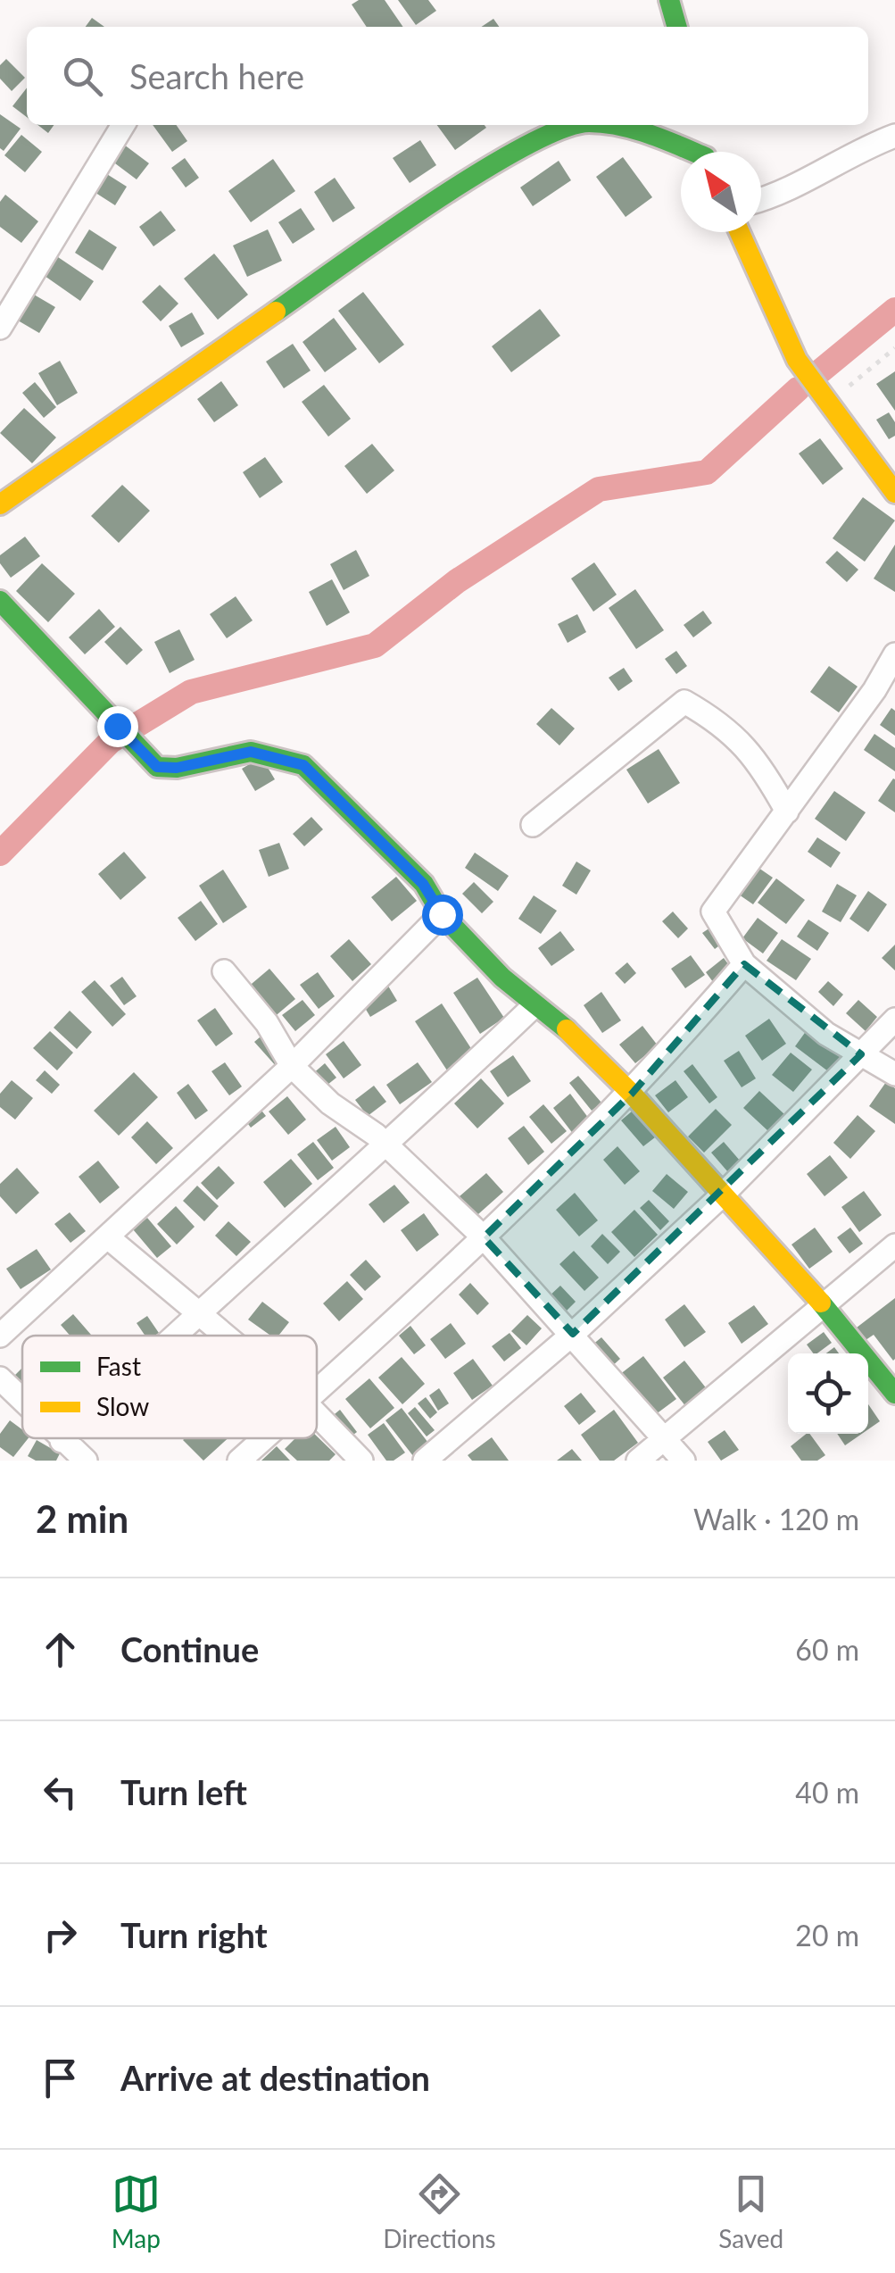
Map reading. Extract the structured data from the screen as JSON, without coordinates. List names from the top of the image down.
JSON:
{
  "legend": ["Fast", "Slow"],
  "north": "top left",
  "page": {
    "search": "Search here",
    "heading": ["2 min", "Walk · 120 m"],
    "list": [
      ["Continue", "60 m"],
      ["Turn left", "40 m"],
      ["Turn right", "20 m"],
      "Arrive at destination"
    ],
    "nav": ["Map", "Directions", "Saved"]
  }
}
